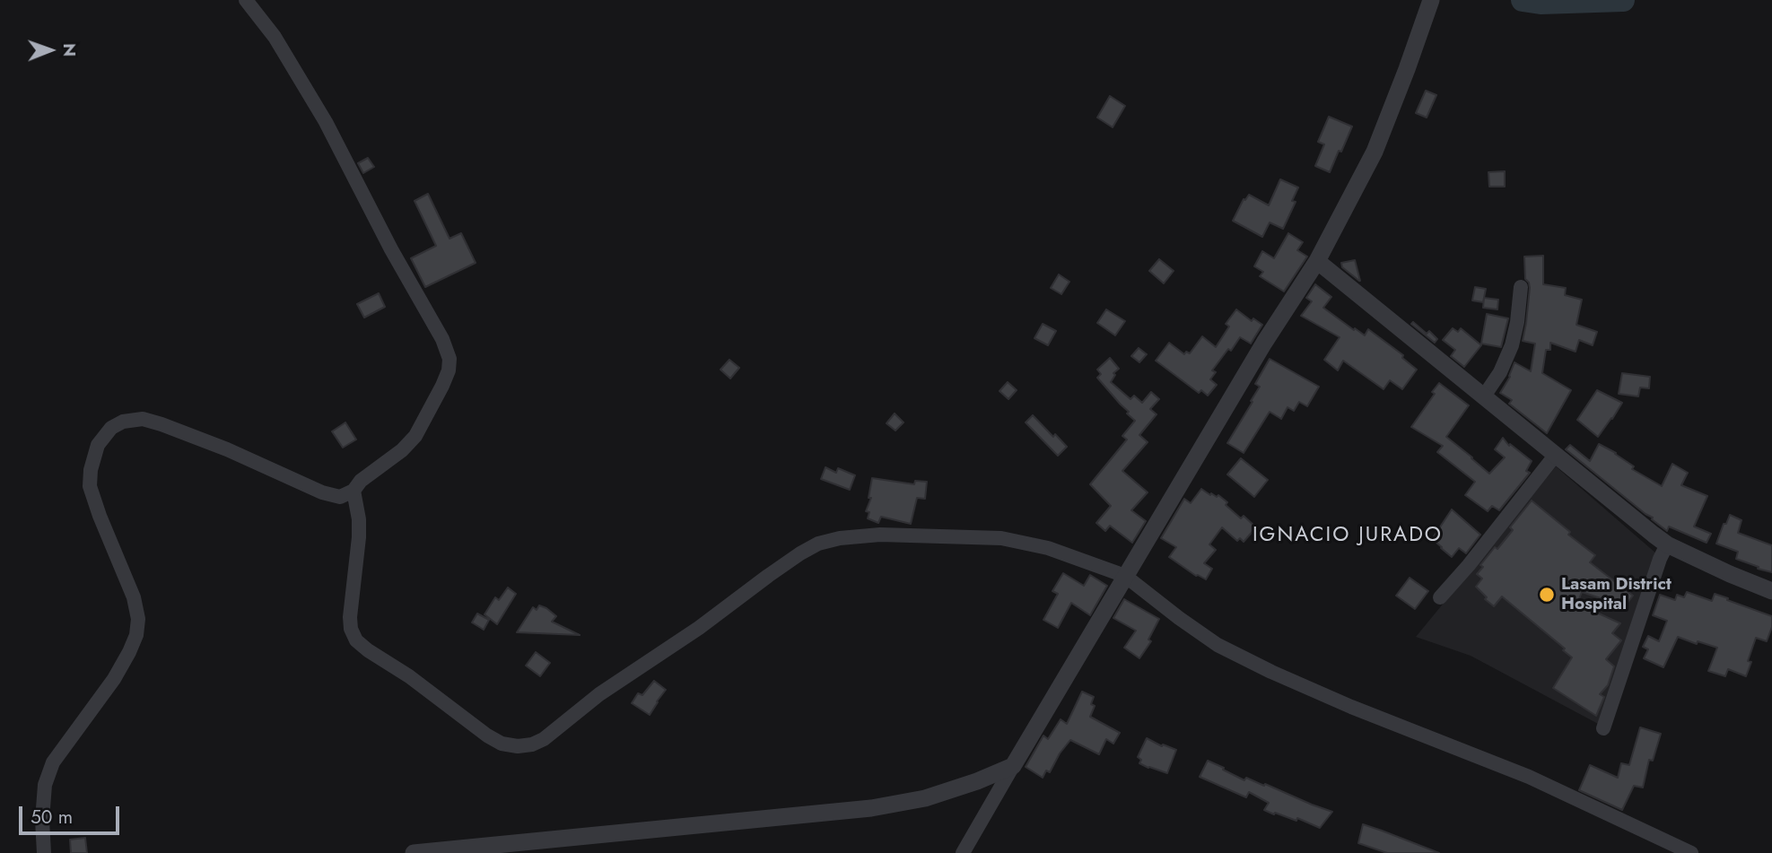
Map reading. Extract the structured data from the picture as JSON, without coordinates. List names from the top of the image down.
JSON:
{
  "districts": ["IGNACIO JURADO"],
  "places": ["Lasam District Hospital"],
  "scale_bar": "50 m",
  "north": "right"
}
